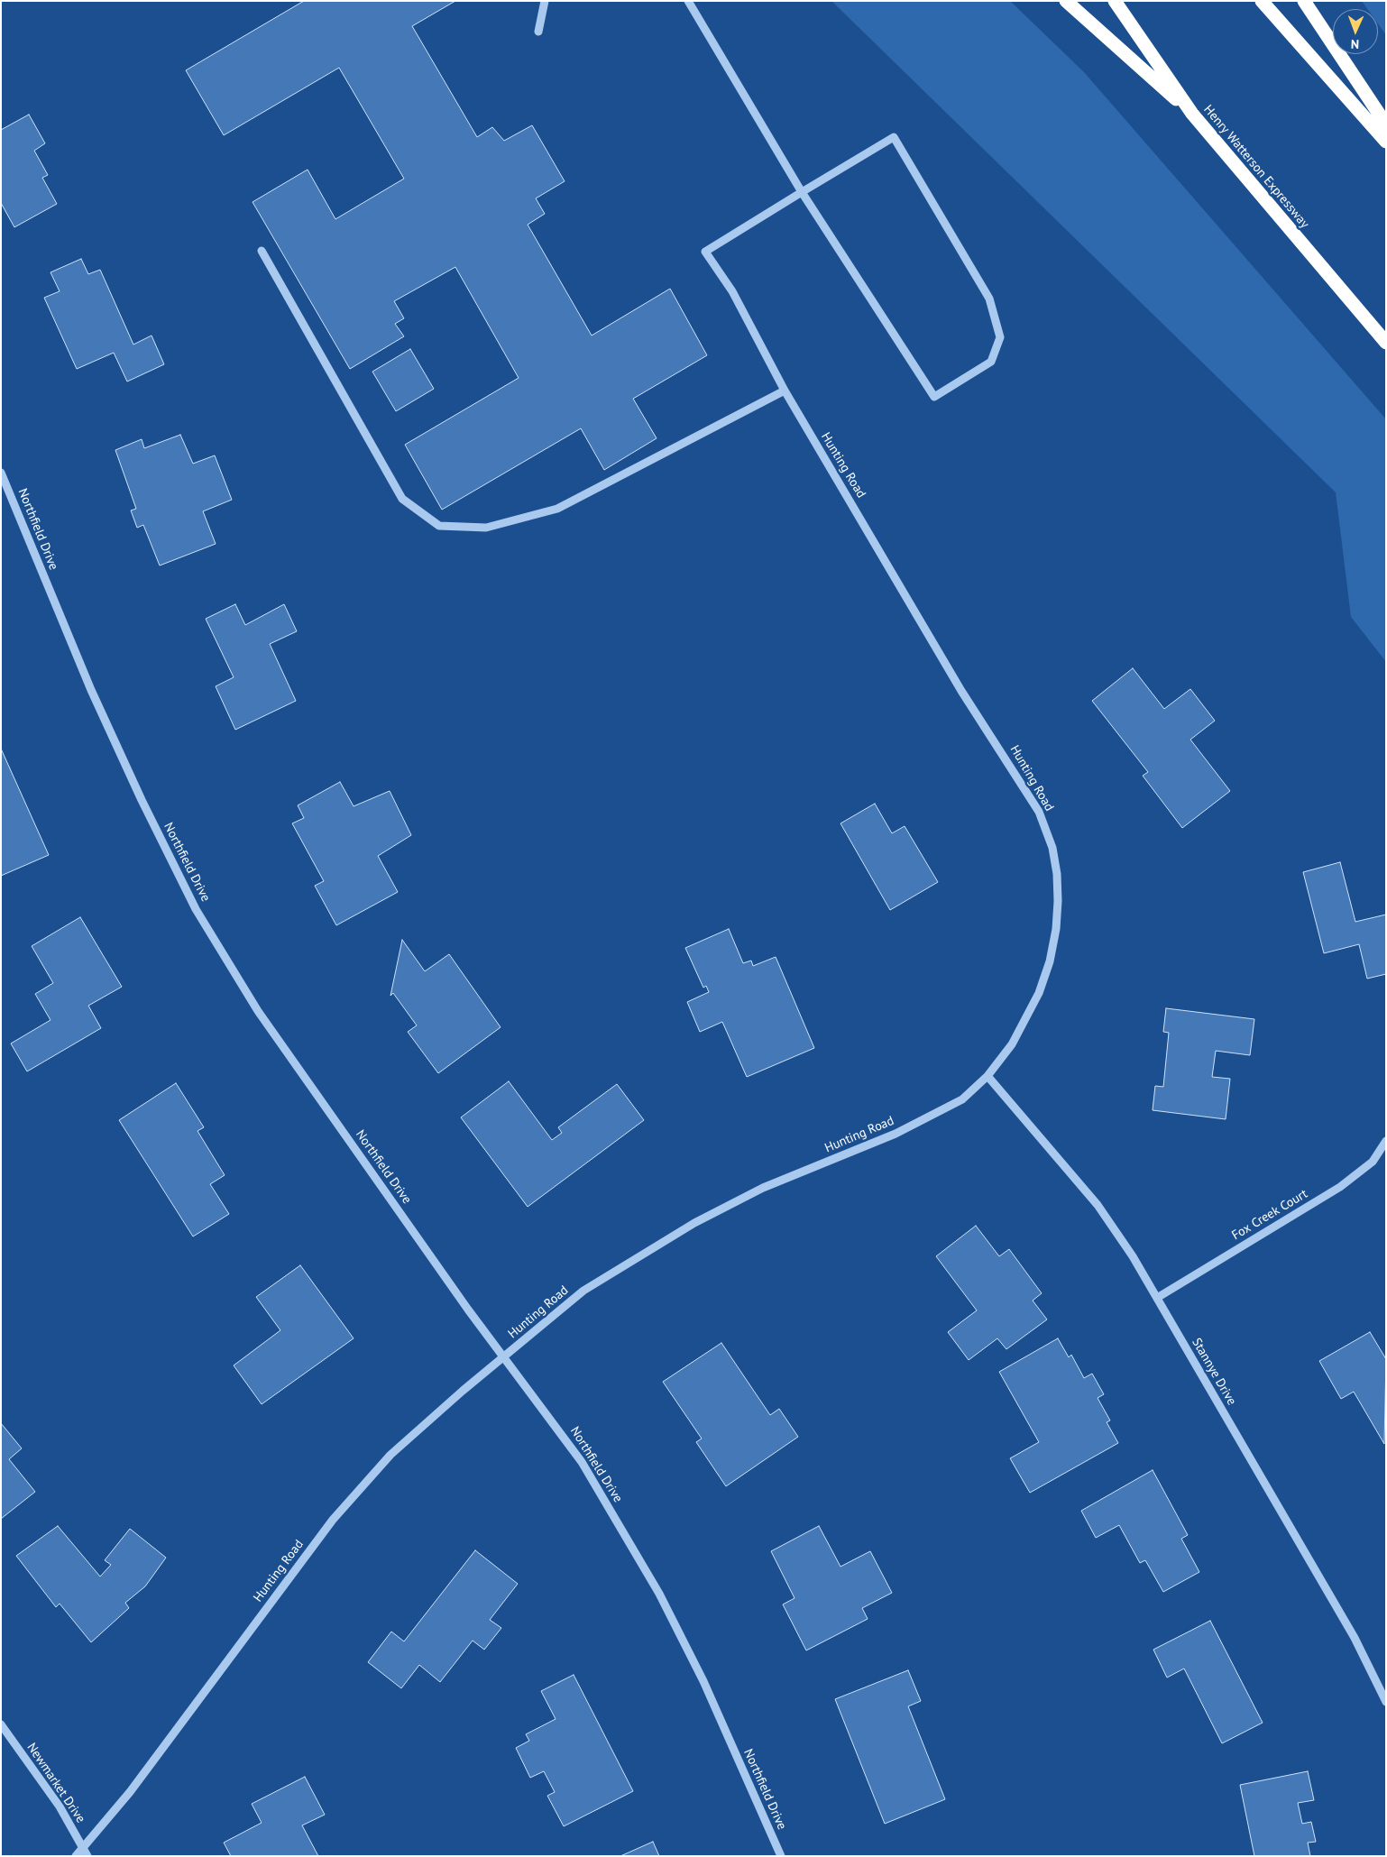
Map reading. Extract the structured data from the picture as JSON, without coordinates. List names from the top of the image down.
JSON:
{
  "streets": {
    "highway": ["Henry Watterson Expressway"],
    "street": [
      "Hunting Road",
      "Northfield Drive",
      "Fox Creek Court",
      "Stannye Drive",
      "Newmarket Drive"
    ]
  },
  "crossings": [
    ["Hunting Road", "Northfield Drive"],
    ["Hunting Road", "Stannye Drive"],
    ["Hunting Road", "Newmarket Drive"],
    ["Fox Creek Court", "Stannye Drive"]
  ],
  "north": "bottom"
}
